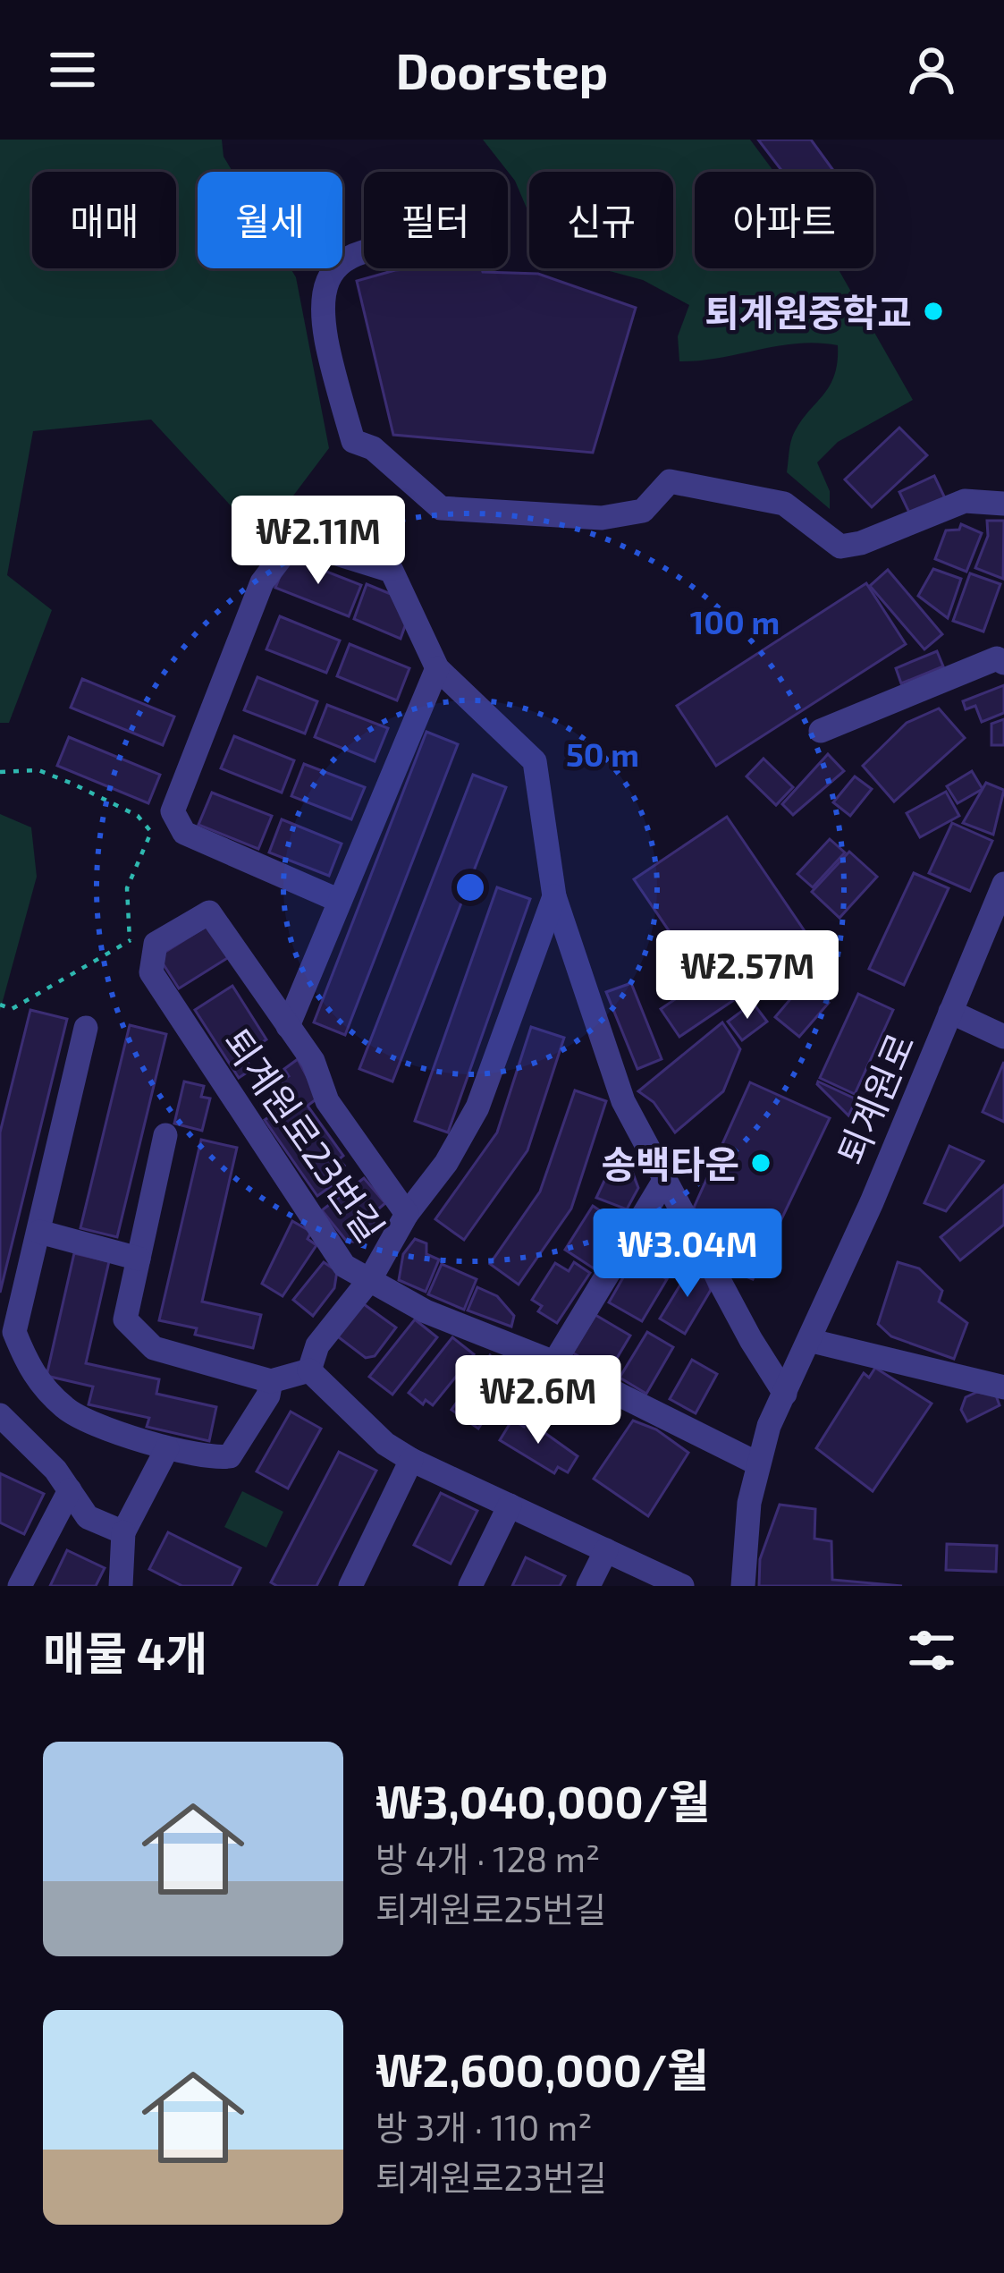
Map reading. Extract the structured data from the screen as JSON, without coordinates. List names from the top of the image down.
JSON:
{
  "streets": {
    "street": ["퇴계원로", "퇴계원로23번길"]
  },
  "crossings": [
    ["퇴계원로", "퇴계원로23번길"]
  ],
  "places": ["퇴계원중학교", "송백타운"],
  "page": {
    "header": "Doorstep",
    "chip": [
      "매매",
      "월세",
      "필터",
      "신규",
      "아파트"
    ],
    "price": [
      "₩2.11M",
      "₩2.57M",
      "₩3.04M",
      "₩2.6M"
    ],
    "heading": "매물 4개",
    "list": [
      {
        "name": "₩3,040,000/월",
        "note": "방 4개 · 128 m² · 퇴계원로25번길"
      },
      {
        "name": "₩2,600,000/월",
        "note": "방 3개 · 110 m² · 퇴계원로23번길"
      }
    ]
  },
  "rings": ["100 m", "50 m"]
}
